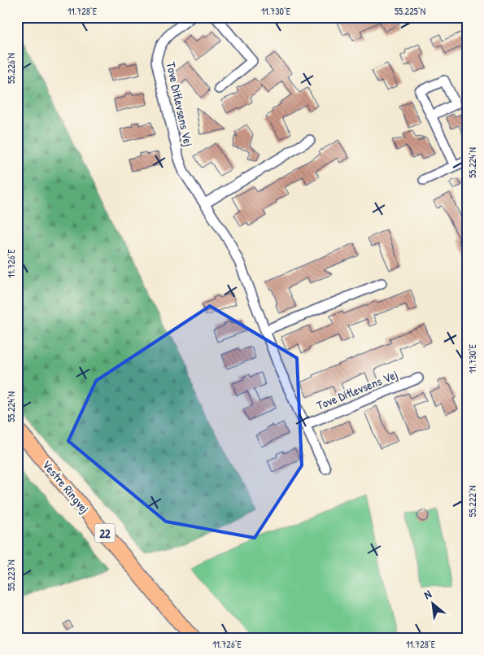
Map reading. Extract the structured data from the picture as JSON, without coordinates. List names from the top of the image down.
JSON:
{
  "streets": {
    "main road": ["Vestre Ringvej", "22"],
    "street": ["Tove Ditlevsens Vej"]
  },
  "north": "top left",
  "coordinates": [
    "11.728°E",
    "11.730°E",
    "55.225°N",
    "55.226°N",
    "55.224°N",
    "11.726°E",
    "55.222°N",
    "55.223°N"
  ]
}
